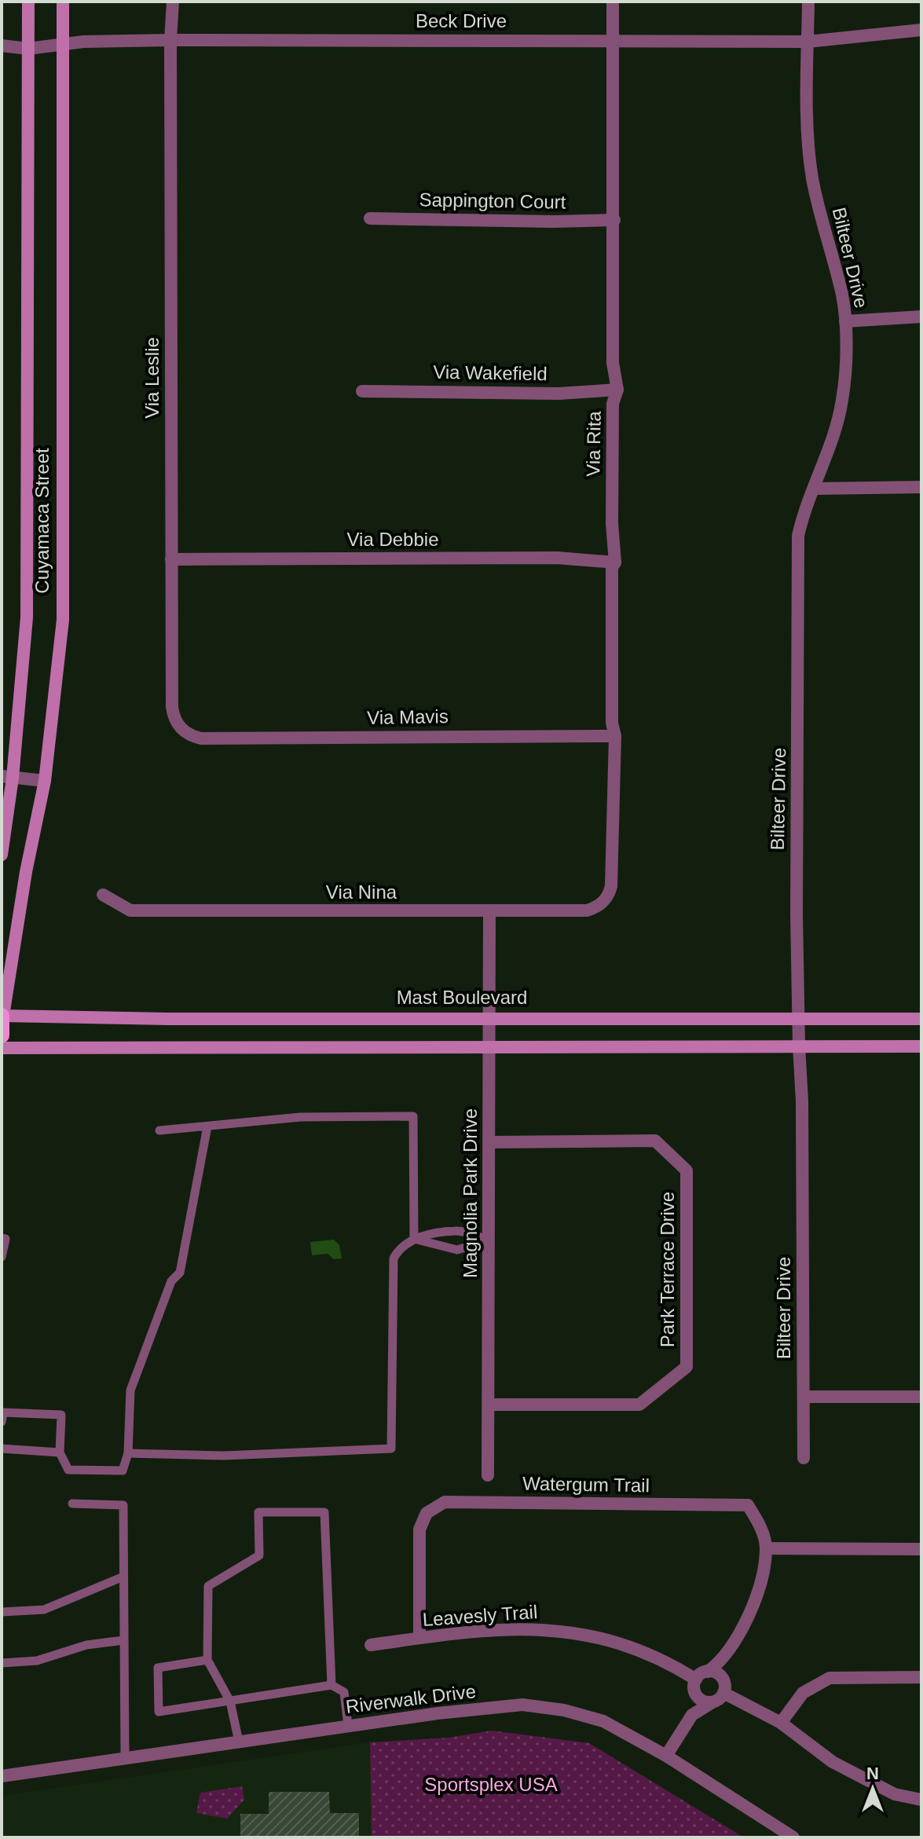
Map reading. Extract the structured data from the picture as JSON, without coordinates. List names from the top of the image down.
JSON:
{
  "streets": {
    "main road": ["Cuyamaca Street", "Mast Boulevard"],
    "street": [
      "Beck Drive",
      "Sappington Court",
      "Bilteer Drive",
      "Via Wakefield",
      "Via Leslie",
      "Via Rita",
      "Via Debbie",
      "Via Mavis",
      "Via Nina",
      "Magnolia Park Drive",
      "Park Terrace Drive",
      "Watergum Trail",
      "Leavesly Trail",
      "Riverwalk Drive"
    ]
  },
  "crossings": [
    ["Beck Drive", "Bilteer Drive"],
    ["Beck Drive", "Via Leslie"],
    ["Beck Drive", "Via Rita"],
    ["Beck Drive", "Cuyamaca Street"],
    ["Sappington Court", "Via Rita"],
    ["Bilteer Drive", "Mast Boulevard"],
    ["Via Wakefield", "Via Rita"],
    ["Via Leslie", "Via Debbie"],
    ["Via Leslie", "Via Mavis"],
    ["Via Rita", "Via Debbie"],
    ["Via Rita", "Via Mavis"],
    ["Via Rita", "Via Nina"],
    ["Cuyamaca Street", "Mast Boulevard"],
    ["Via Nina", "Magnolia Park Drive"],
    ["Mast Boulevard", "Magnolia Park Drive"],
    ["Magnolia Park Drive", "Park Terrace Drive"],
    ["Watergum Trail", "Leavesly Trail"]
  ],
  "parks": ["Sportsplex USA"],
  "north": "top"
}
